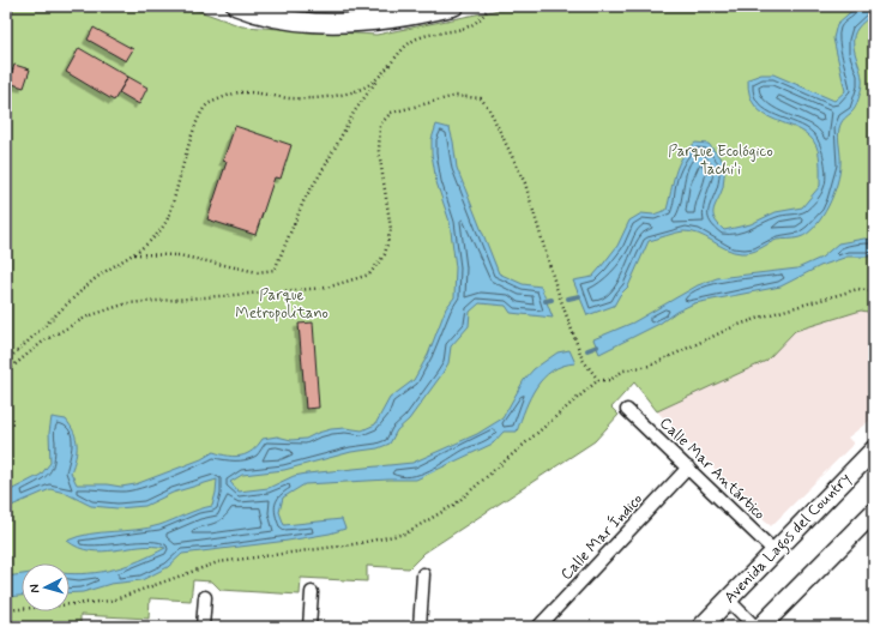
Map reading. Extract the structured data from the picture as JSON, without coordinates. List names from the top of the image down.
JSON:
{
  "streets": {
    "street": ["Calle Mar Antártico", "Calle Mar Índico", "Avenida Lagos del Country"]
  },
  "crossings": [
    ["Calle Mar Antártico", "Calle Mar Índico"],
    ["Calle Mar Antártico", "Avenida Lagos del Country"]
  ],
  "parks": ["Parque Ecológico Tachi'i", "Parque Metropolitano"],
  "north": "left"
}
